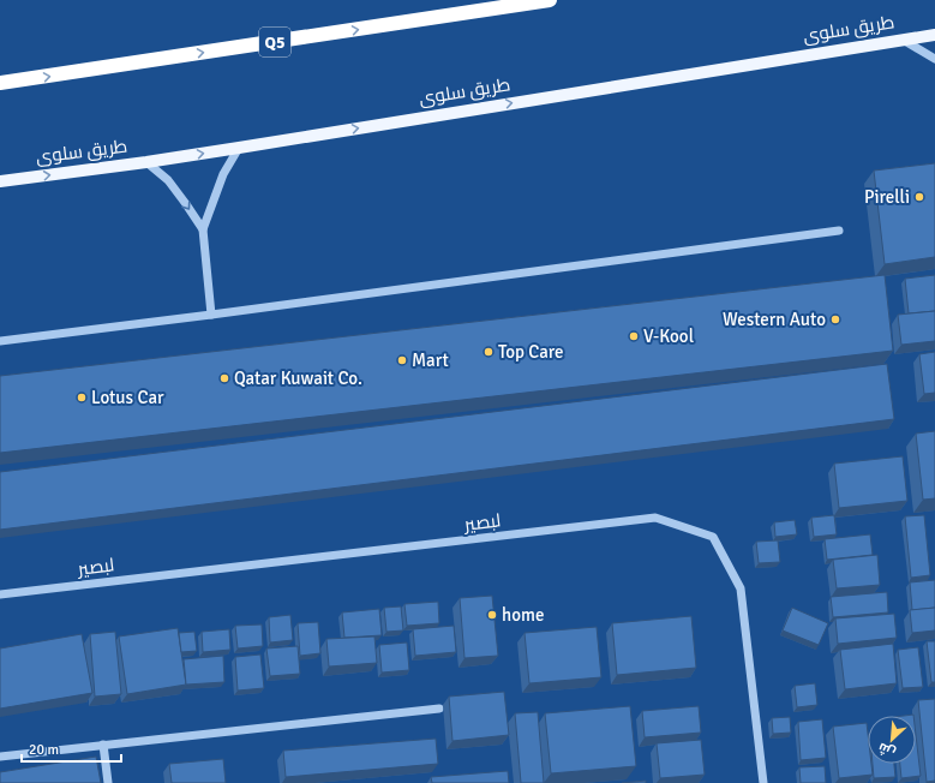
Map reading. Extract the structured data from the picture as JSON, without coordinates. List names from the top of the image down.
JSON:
{
  "streets": {
    "highway": ["Q5"],
    "main road": ["طريق سلوى"],
    "street": ["لبصير"]
  },
  "one_way": ["طريق سلوى"],
  "places": [
    "Pirelli",
    "Western Auto",
    "V-Kool",
    "Top Care",
    "Mart",
    "Qatar Kuwait Co.",
    "Lotus Car",
    "home"
  ],
  "scale_bar": "20 m",
  "north": "bottom left"
}
